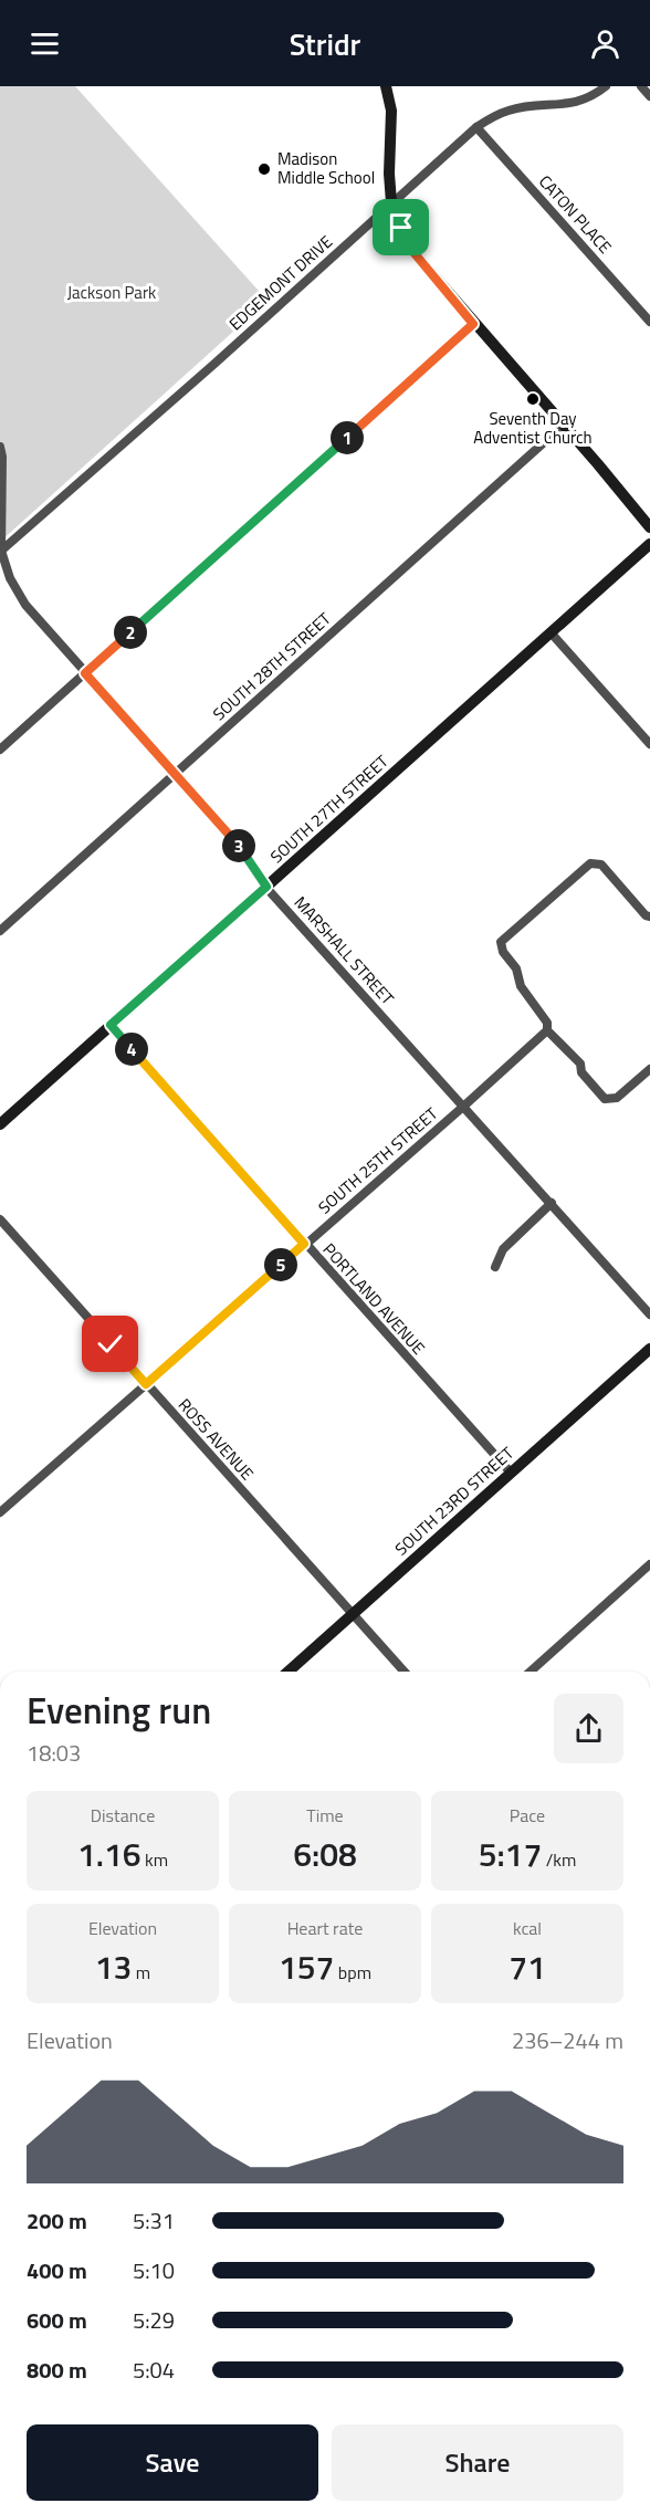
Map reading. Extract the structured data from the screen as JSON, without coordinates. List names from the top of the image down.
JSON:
{
  "streets": {
    "street": [
      "CATON PLACE",
      "EDGEMONT DRIVE",
      "SOUTH 28TH STREET",
      "SOUTH 27TH STREET",
      "MARSHALL STREET",
      "SOUTH 25TH STREET",
      "PORTLAND AVENUE",
      "ROSS AVENUE",
      "SOUTH 23RD STREET"
    ]
  },
  "crossings": [
    ["CATON PLACE", "EDGEMONT DRIVE"],
    ["EDGEMONT DRIVE", "MARSHALL STREET"],
    ["SOUTH 28TH STREET", "MARSHALL STREET"],
    ["SOUTH 27TH STREET", "MARSHALL STREET"],
    ["SOUTH 27TH STREET", "PORTLAND AVENUE"],
    ["MARSHALL STREET", "SOUTH 25TH STREET"],
    ["SOUTH 25TH STREET", "PORTLAND AVENUE"],
    ["SOUTH 25TH STREET", "ROSS AVENUE"],
    ["PORTLAND AVENUE", "SOUTH 23RD STREET"],
    ["ROSS AVENUE", "SOUTH 23RD STREET"]
  ],
  "parks": ["Jackson Park"],
  "places": ["Madison Middle School", "Seventh Day Adventist Church"],
  "page": {
    "header": "Stridr",
    "pins": [
      "1",
      "2",
      "3",
      "4",
      "5"
    ],
    "heading": ["Evening run", "18:03"],
    "stats": [
      ["Distance", "1.16 km"],
      ["Time", "6:08"],
      ["Pace", "5:17 /km"],
      ["Elevation", "13 m"],
      ["Heart rate", "157 bpm"],
      ["kcal", "71"]
    ],
    "chart": ["Elevation", "236–244 m"],
    "list": [
      {
        "name": "200 m",
        "note": "5:31"
      },
      {
        "name": "400 m",
        "note": "5:10"
      },
      {
        "name": "600 m",
        "note": "5:29"
      },
      {
        "name": "800 m",
        "note": "5:04"
      }
    ],
    "buttons": ["Save", "Share"]
  }
}
